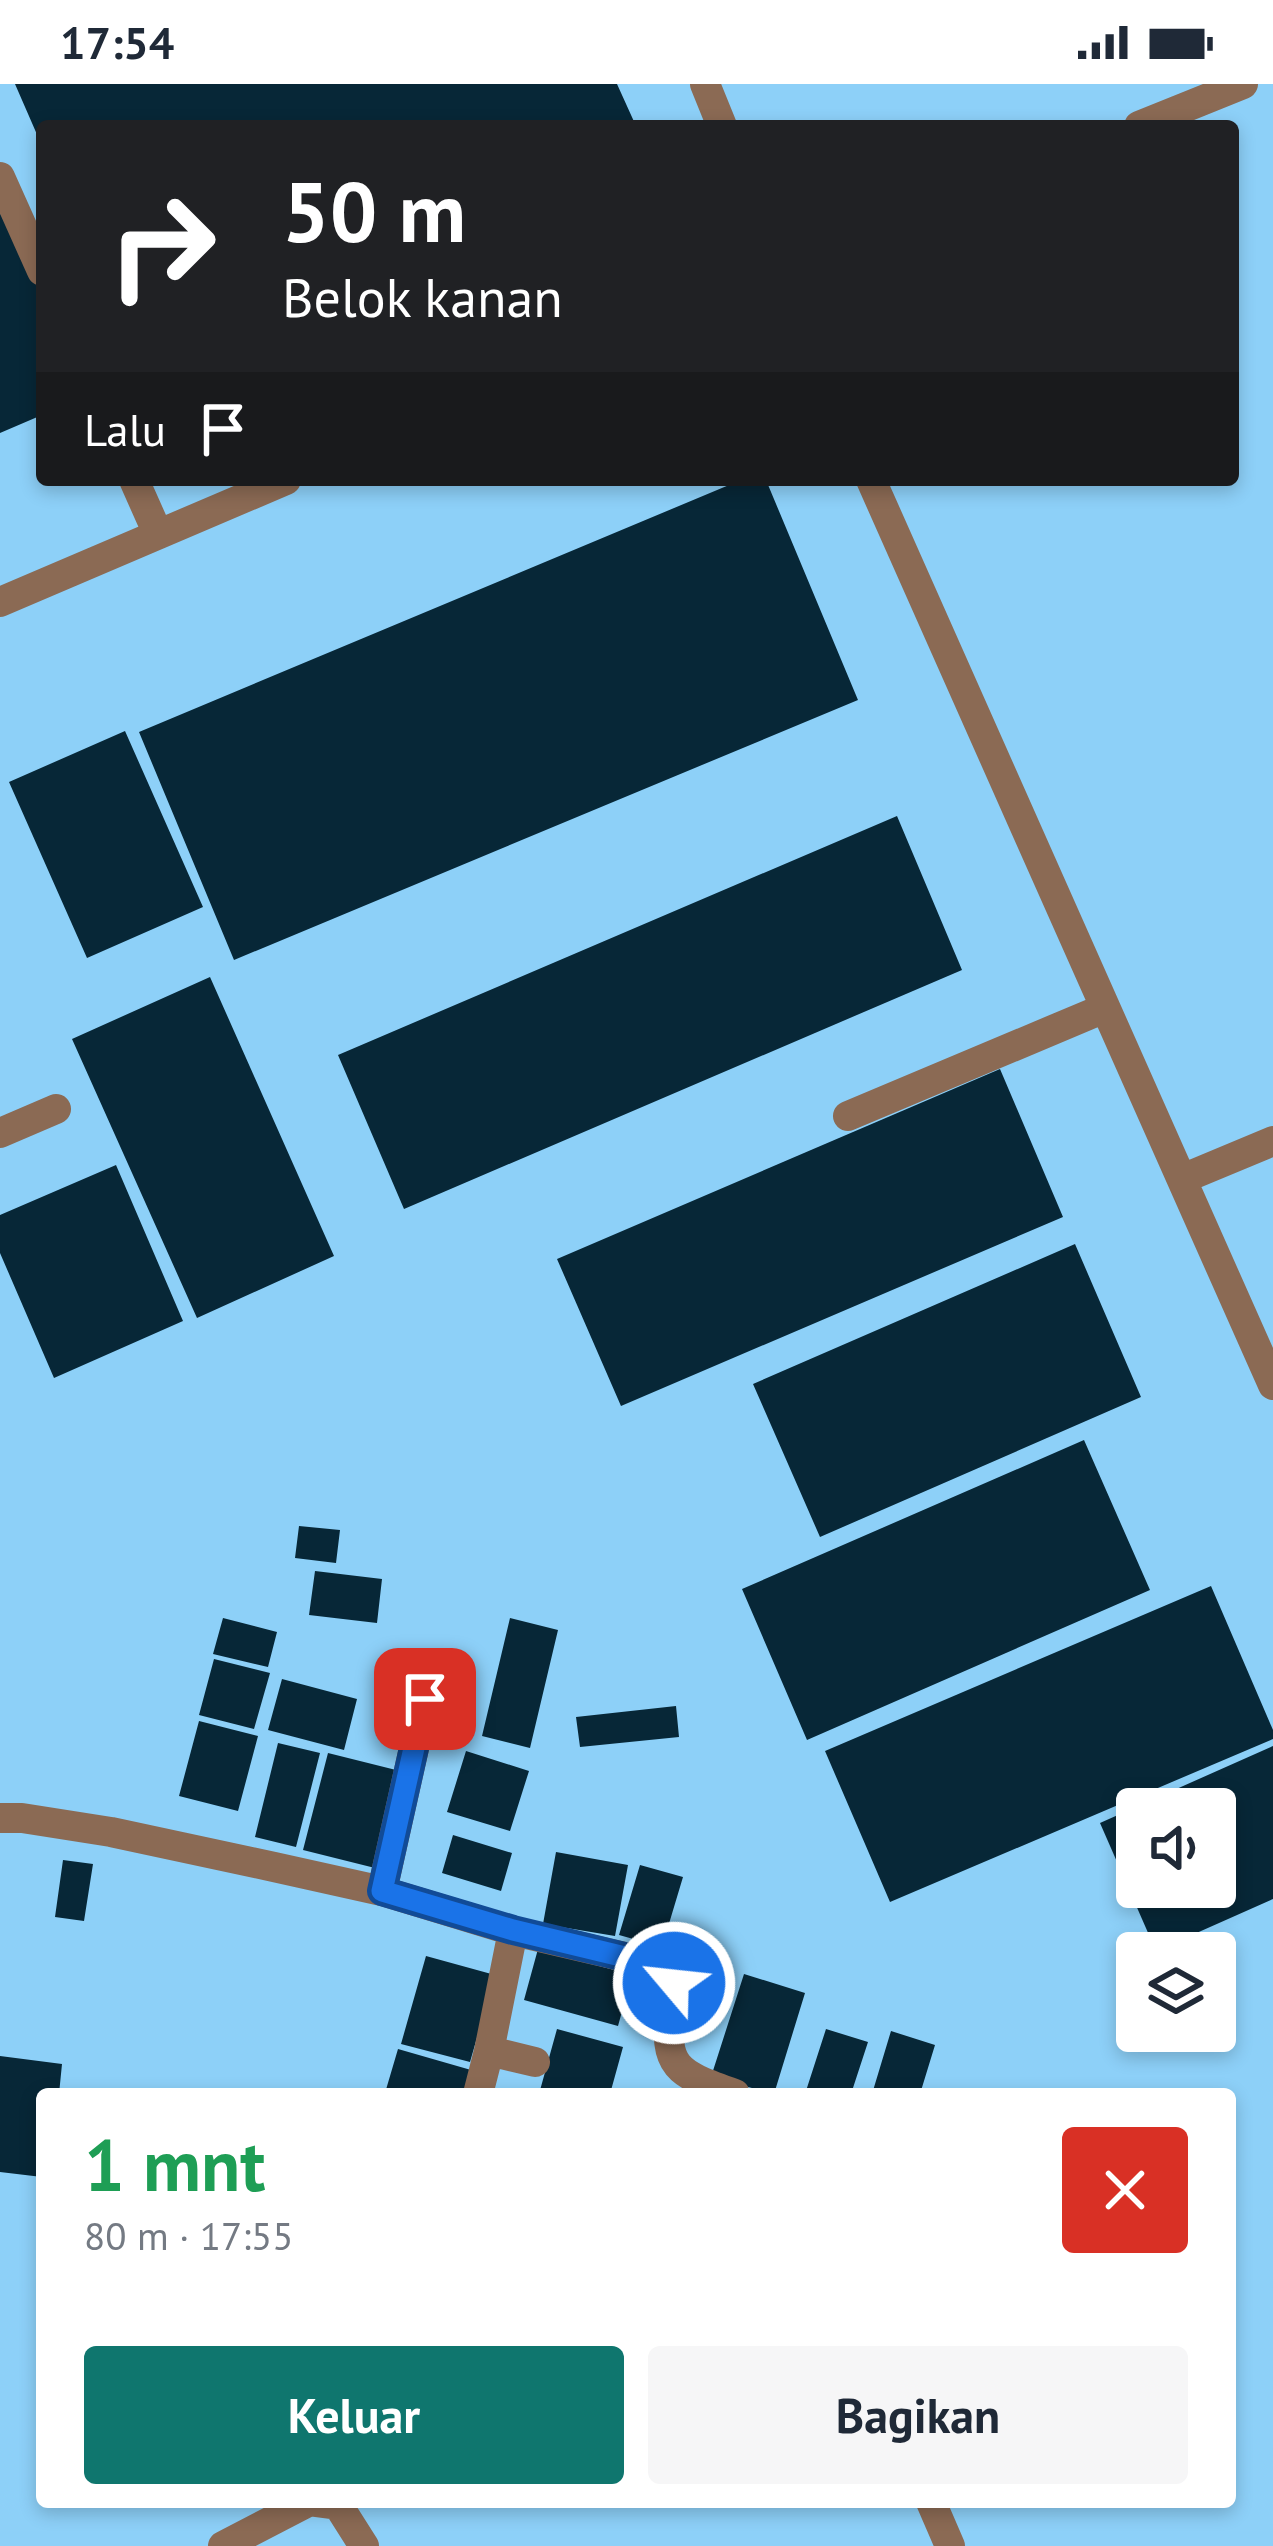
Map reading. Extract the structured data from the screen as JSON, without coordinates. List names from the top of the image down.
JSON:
{
  "page": {
    "status": "17:54",
    "turn": ["50 m", "Belok kanan"],
    "then": "Lalu",
    "heading": ["1 mnt", "80 m · 17:55"],
    "buttons": ["Keluar", "Bagikan"]
  }
}
